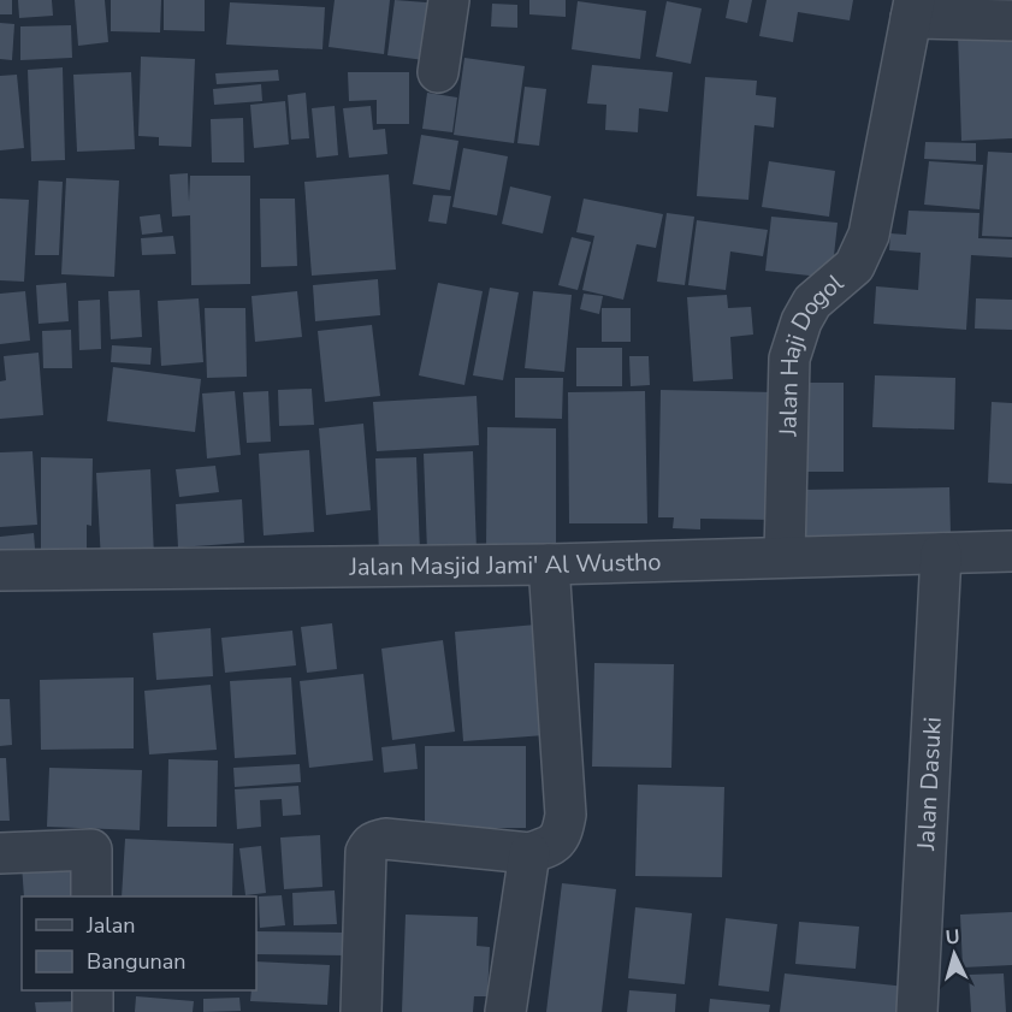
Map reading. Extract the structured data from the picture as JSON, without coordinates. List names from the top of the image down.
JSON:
{
  "streets": {
    "street": ["Jalan Haji Dogol", "Jalan Masjid Jami' Al Wustho", "Jalan Dasuki"]
  },
  "crossings": [
    ["Jalan Haji Dogol", "Jalan Masjid Jami' Al Wustho"],
    ["Jalan Masjid Jami' Al Wustho", "Jalan Dasuki"]
  ],
  "legend": ["Jalan", "Bangunan"],
  "north": "top"
}
